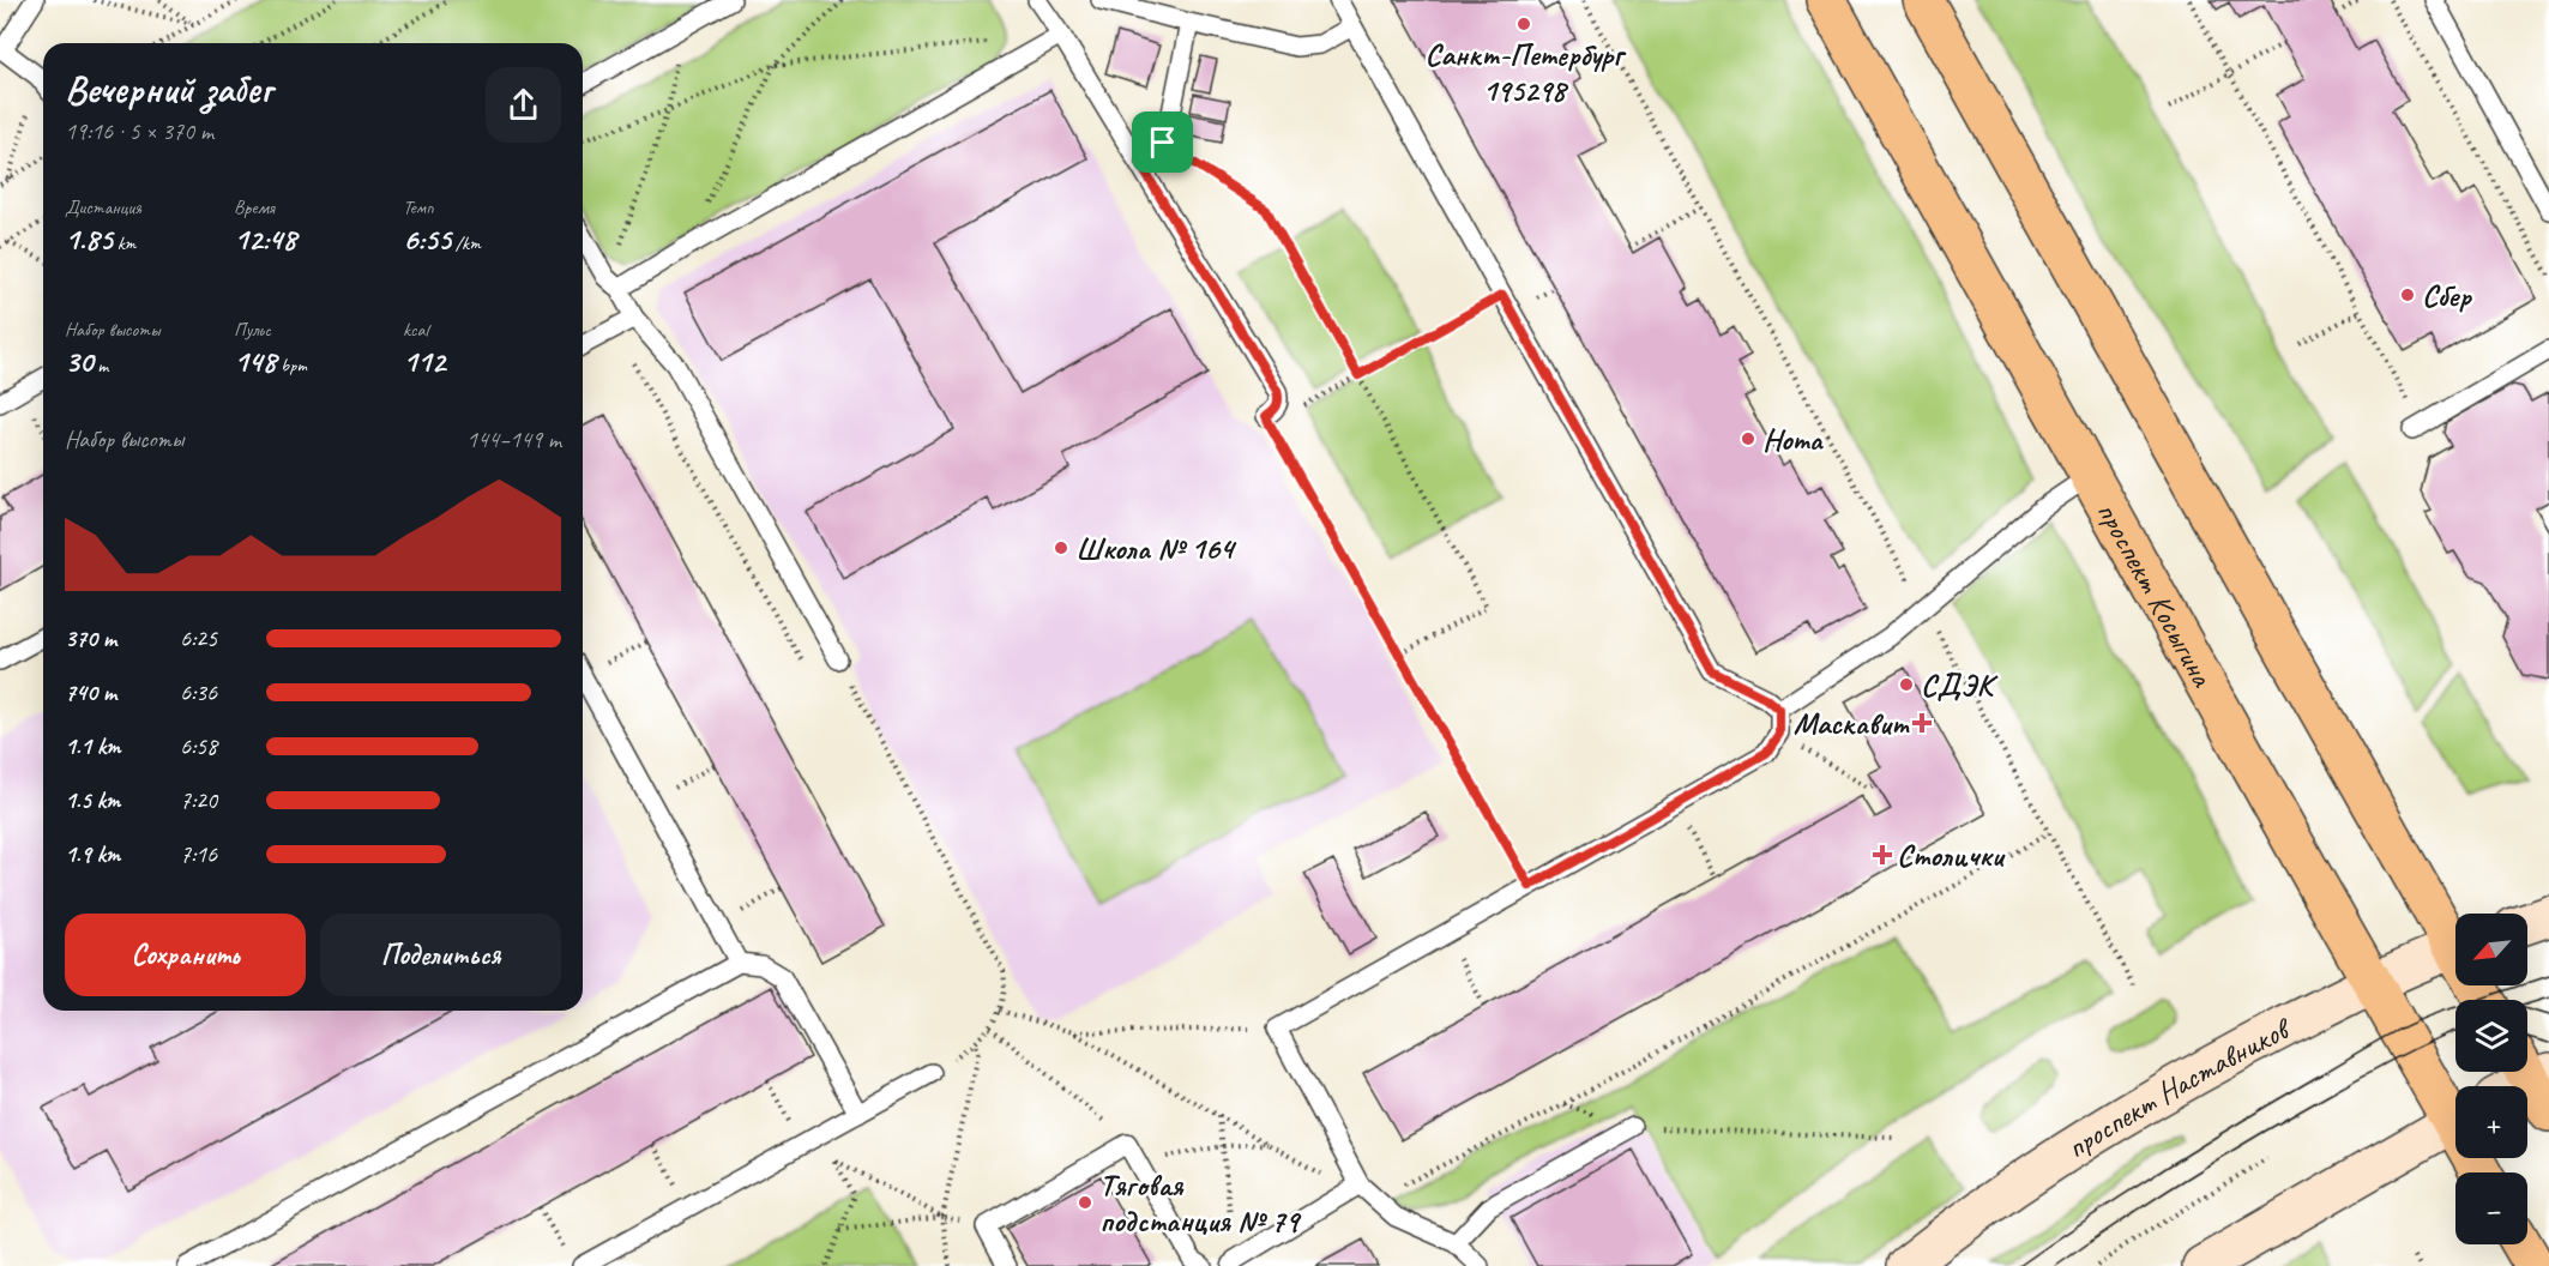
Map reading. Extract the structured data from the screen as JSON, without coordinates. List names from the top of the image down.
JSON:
{
  "streets": {
    "main road": ["проспект Косыгина", "проспект Наставников"]
  },
  "crossings": [
    ["проспект Косыгина", "проспект Наставников"]
  ],
  "places": {
    "other": [
      "Санкт-Петербург 195298",
      "Сбер",
      "Нота",
      "Школа № 164",
      "СДЭК",
      "Тяговая подстанция № 79"
    ],
    "health": ["Маскавит", "Столички"]
  },
  "north": "bottom left",
  "page": {
    "heading": ["Вечерний забег", "19:16 · 5 × 370 m"],
    "stats": [
      ["Дистанция", "1.85 km"],
      ["Время", "12:48"],
      ["Темп", "6:55 /km"],
      ["Набор высоты", "30 m"],
      ["Пульс", "148 bpm"],
      ["kcal", "112"]
    ],
    "chart": ["Набор высоты", "144–149 m"],
    "list": [
      {
        "name": "370 m",
        "note": "6:25"
      },
      {
        "name": "740 m",
        "note": "6:36"
      },
      {
        "name": "1.1 km",
        "note": "6:58"
      },
      {
        "name": "1.5 km",
        "note": "7:20"
      },
      {
        "name": "1.9 km",
        "note": "7:16"
      }
    ],
    "buttons": ["Сохранить", "Поделиться"],
    "map_buttons": ["+", "−"]
  }
}
